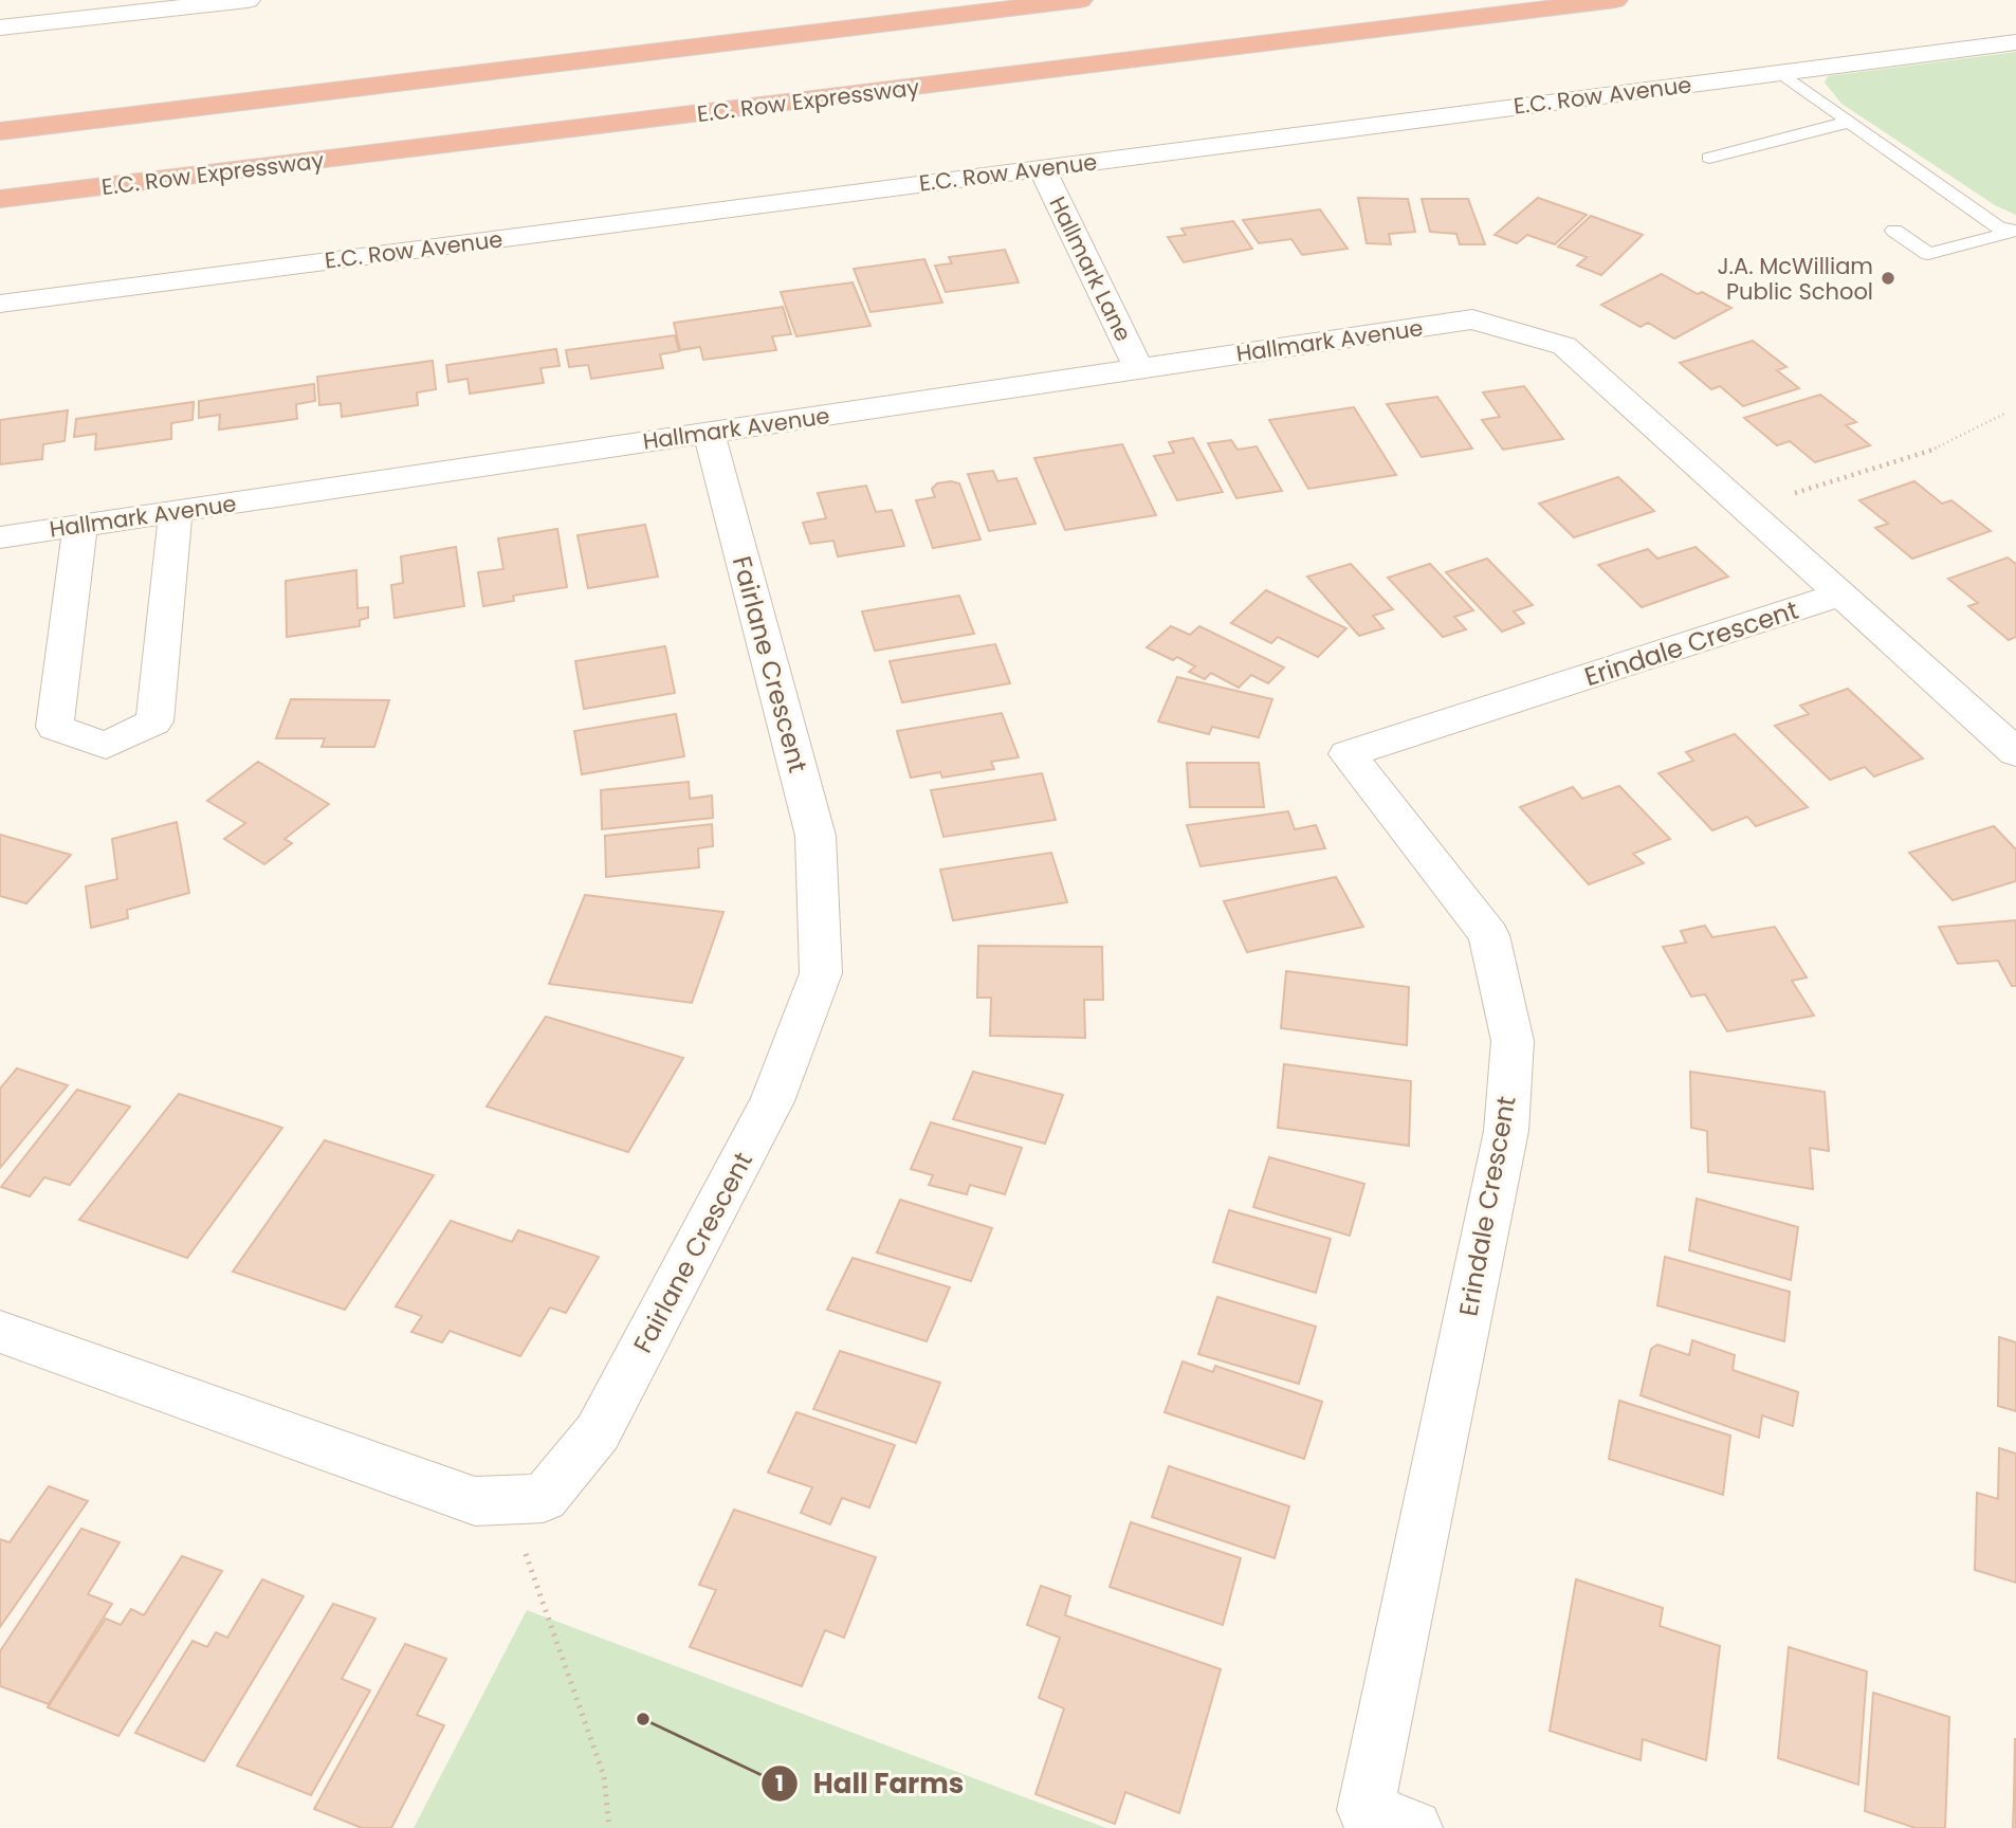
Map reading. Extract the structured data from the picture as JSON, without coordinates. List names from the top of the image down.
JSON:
{
  "streets": {
    "highway": ["E.C. Row Expressway"],
    "street": [
      "E.C. Row Avenue",
      "Hallmark Lane",
      "Hallmark Avenue",
      "Erindale Crescent",
      "Fairlane Crescent"
    ]
  },
  "crossings": [
    ["E.C. Row Avenue", "Hallmark Lane"],
    ["Hallmark Lane", "Hallmark Avenue"],
    ["Hallmark Avenue", "Erindale Crescent"],
    ["Hallmark Avenue", "Fairlane Crescent"]
  ],
  "places": ["J.A. McWilliam Public School", "Hall Farms"]
}
